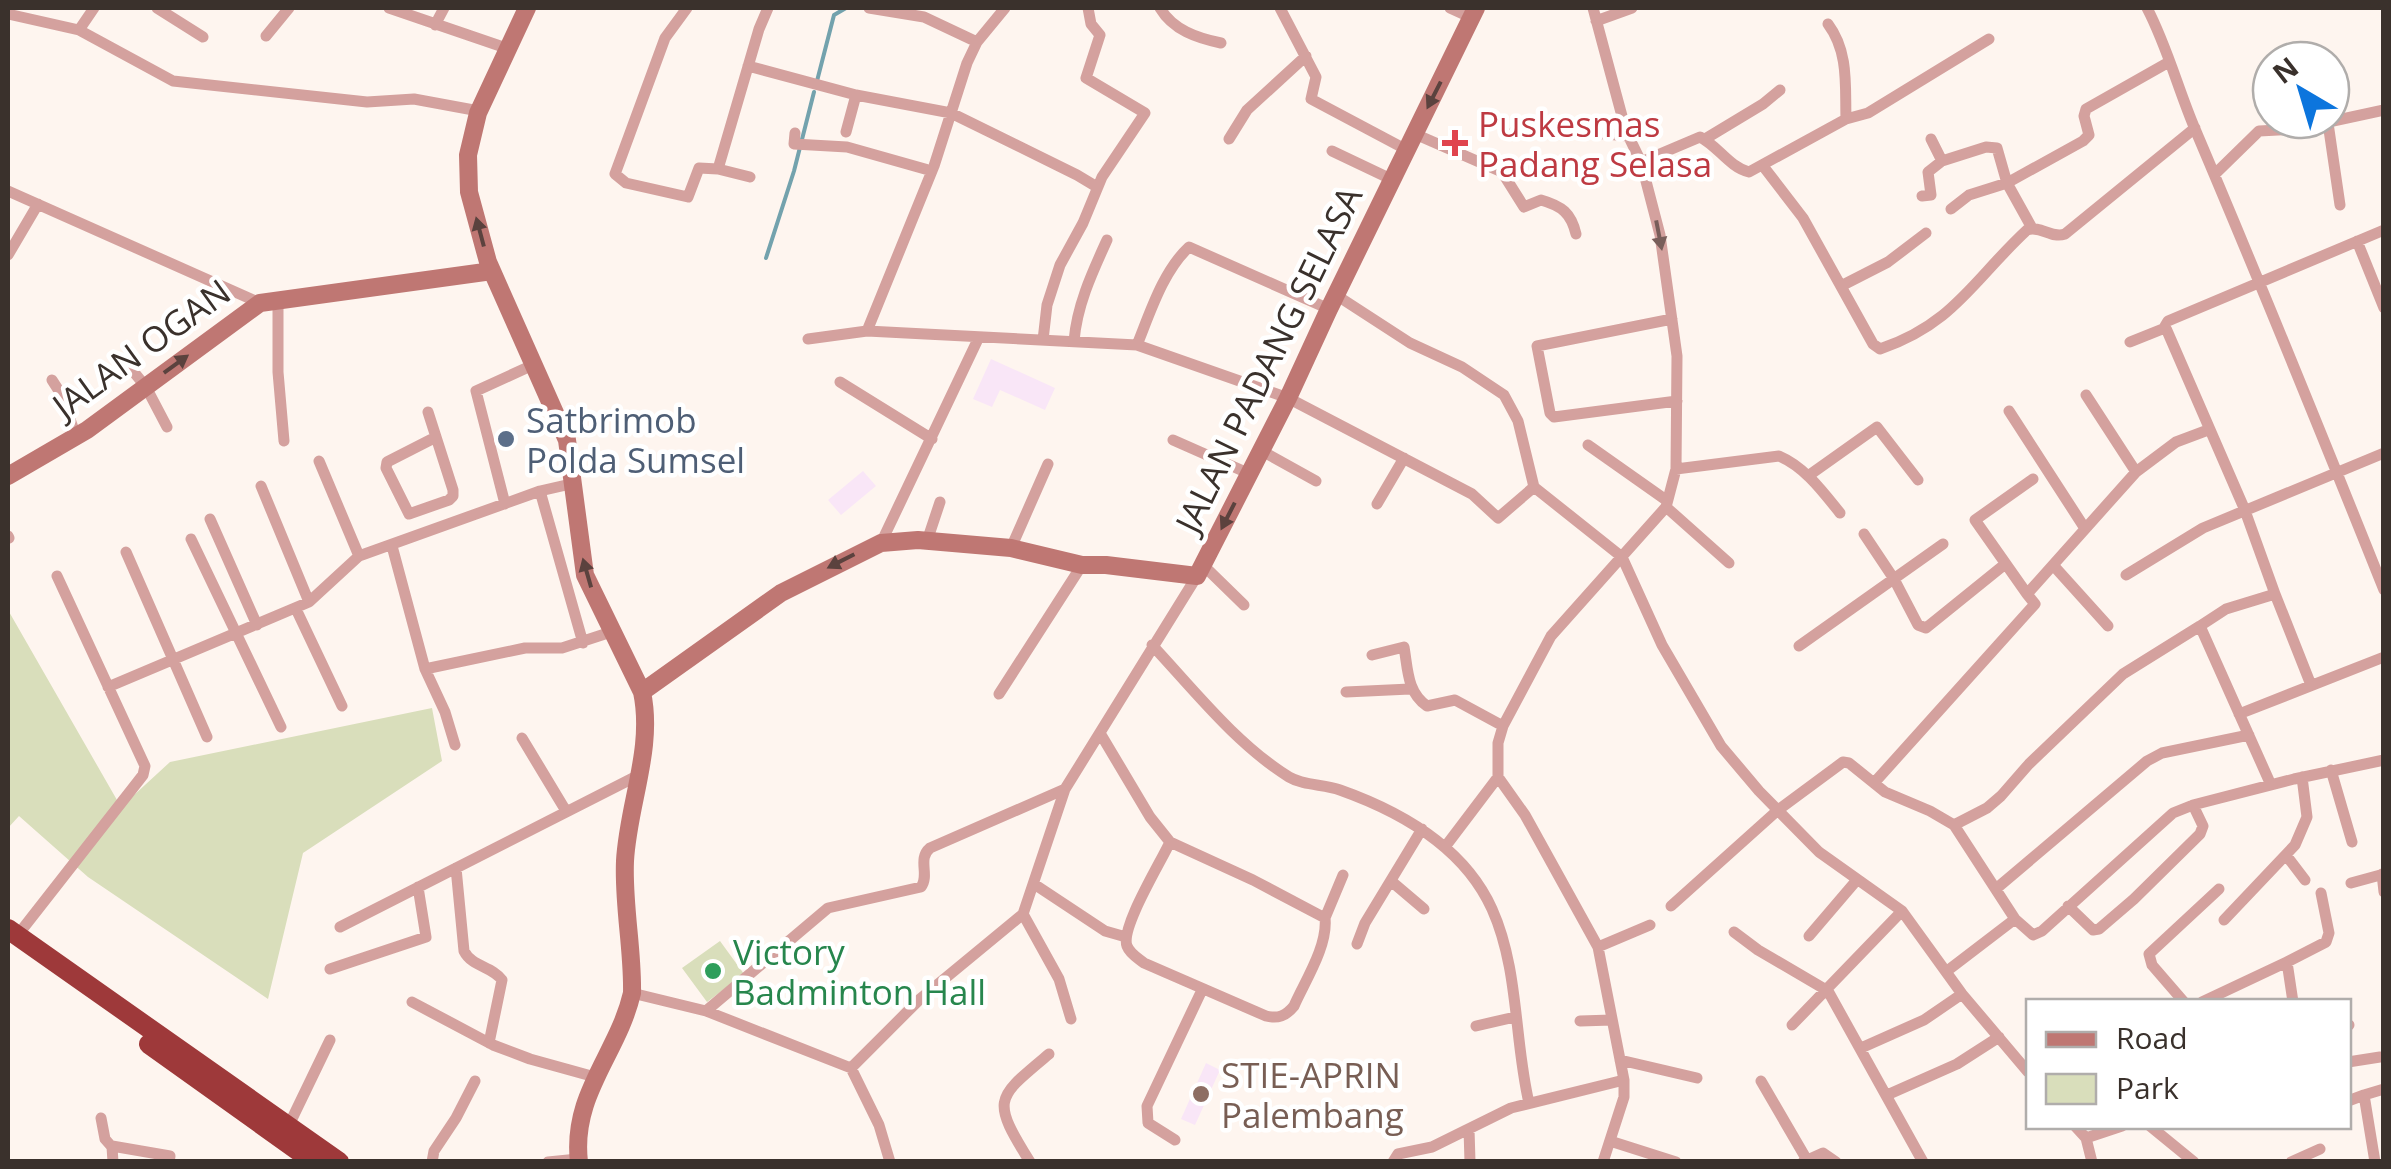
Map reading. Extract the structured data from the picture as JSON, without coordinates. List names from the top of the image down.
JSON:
{
  "streets": {
    "main road": ["JALAN OGAN", "JALAN PADANG SELASA"]
  },
  "one_way": ["JALAN PADANG SELASA"],
  "places": {
    "health": ["Puskesmas Padang Selasa"],
    "other": ["Satbrimob Polda Sumsel", "Victory Badminton Hall", "STIE-APRIN Palembang"]
  },
  "legend": ["Road", "Park"],
  "north": "top left"
}
